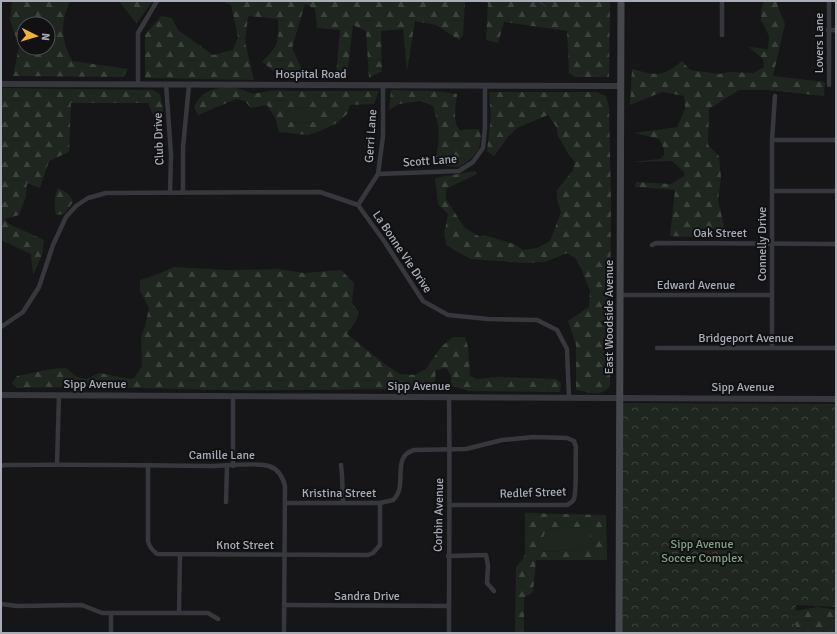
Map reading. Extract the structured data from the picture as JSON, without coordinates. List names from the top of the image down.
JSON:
{
  "streets": {
    "main road": ["East Woodside Avenue"],
    "street": [
      "Lovers Lane",
      "Hospital Road",
      "Gerri Lane",
      "Club Drive",
      "Scott Lane",
      "Oak Street",
      "Connelly Drive",
      "La Bonne Vie Drive",
      "Edward Avenue",
      "Bridgeport Avenue",
      "Sipp Avenue",
      "Camille Lane",
      "Kristina Street",
      "Redlef Street",
      "Corbin Avenue",
      "Knot Street",
      "Sandra Drive"
    ]
  },
  "crossings": [
    ["Hospital Road", "Gerri Lane"],
    ["Hospital Road", "Club Drive"],
    ["Hospital Road", "Scott Lane"],
    ["Hospital Road", "East Woodside Avenue"],
    ["Gerri Lane", "Scott Lane"],
    ["Gerri Lane", "La Bonne Vie Drive"],
    ["Club Drive", "La Bonne Vie Drive"],
    ["Oak Street", "Connelly Drive"],
    ["Connelly Drive", "Edward Avenue"],
    ["Connelly Drive", "Bridgeport Avenue"],
    ["La Bonne Vie Drive", "Sipp Avenue"],
    ["Edward Avenue", "East Woodside Avenue"],
    ["East Woodside Avenue", "Sipp Avenue"],
    ["Sipp Avenue", "Corbin Avenue"],
    ["Camille Lane", "Kristina Street"],
    ["Camille Lane", "Knot Street"],
    ["Camille Lane", "Sandra Drive"],
    ["Kristina Street", "Redlef Street"],
    ["Kristina Street", "Corbin Avenue"],
    ["Kristina Street", "Knot Street"],
    ["Redlef Street", "Corbin Avenue"],
    ["Corbin Avenue", "Sandra Drive"]
  ],
  "parks": ["Sipp Avenue Soccer Complex"],
  "north": "right"
}
